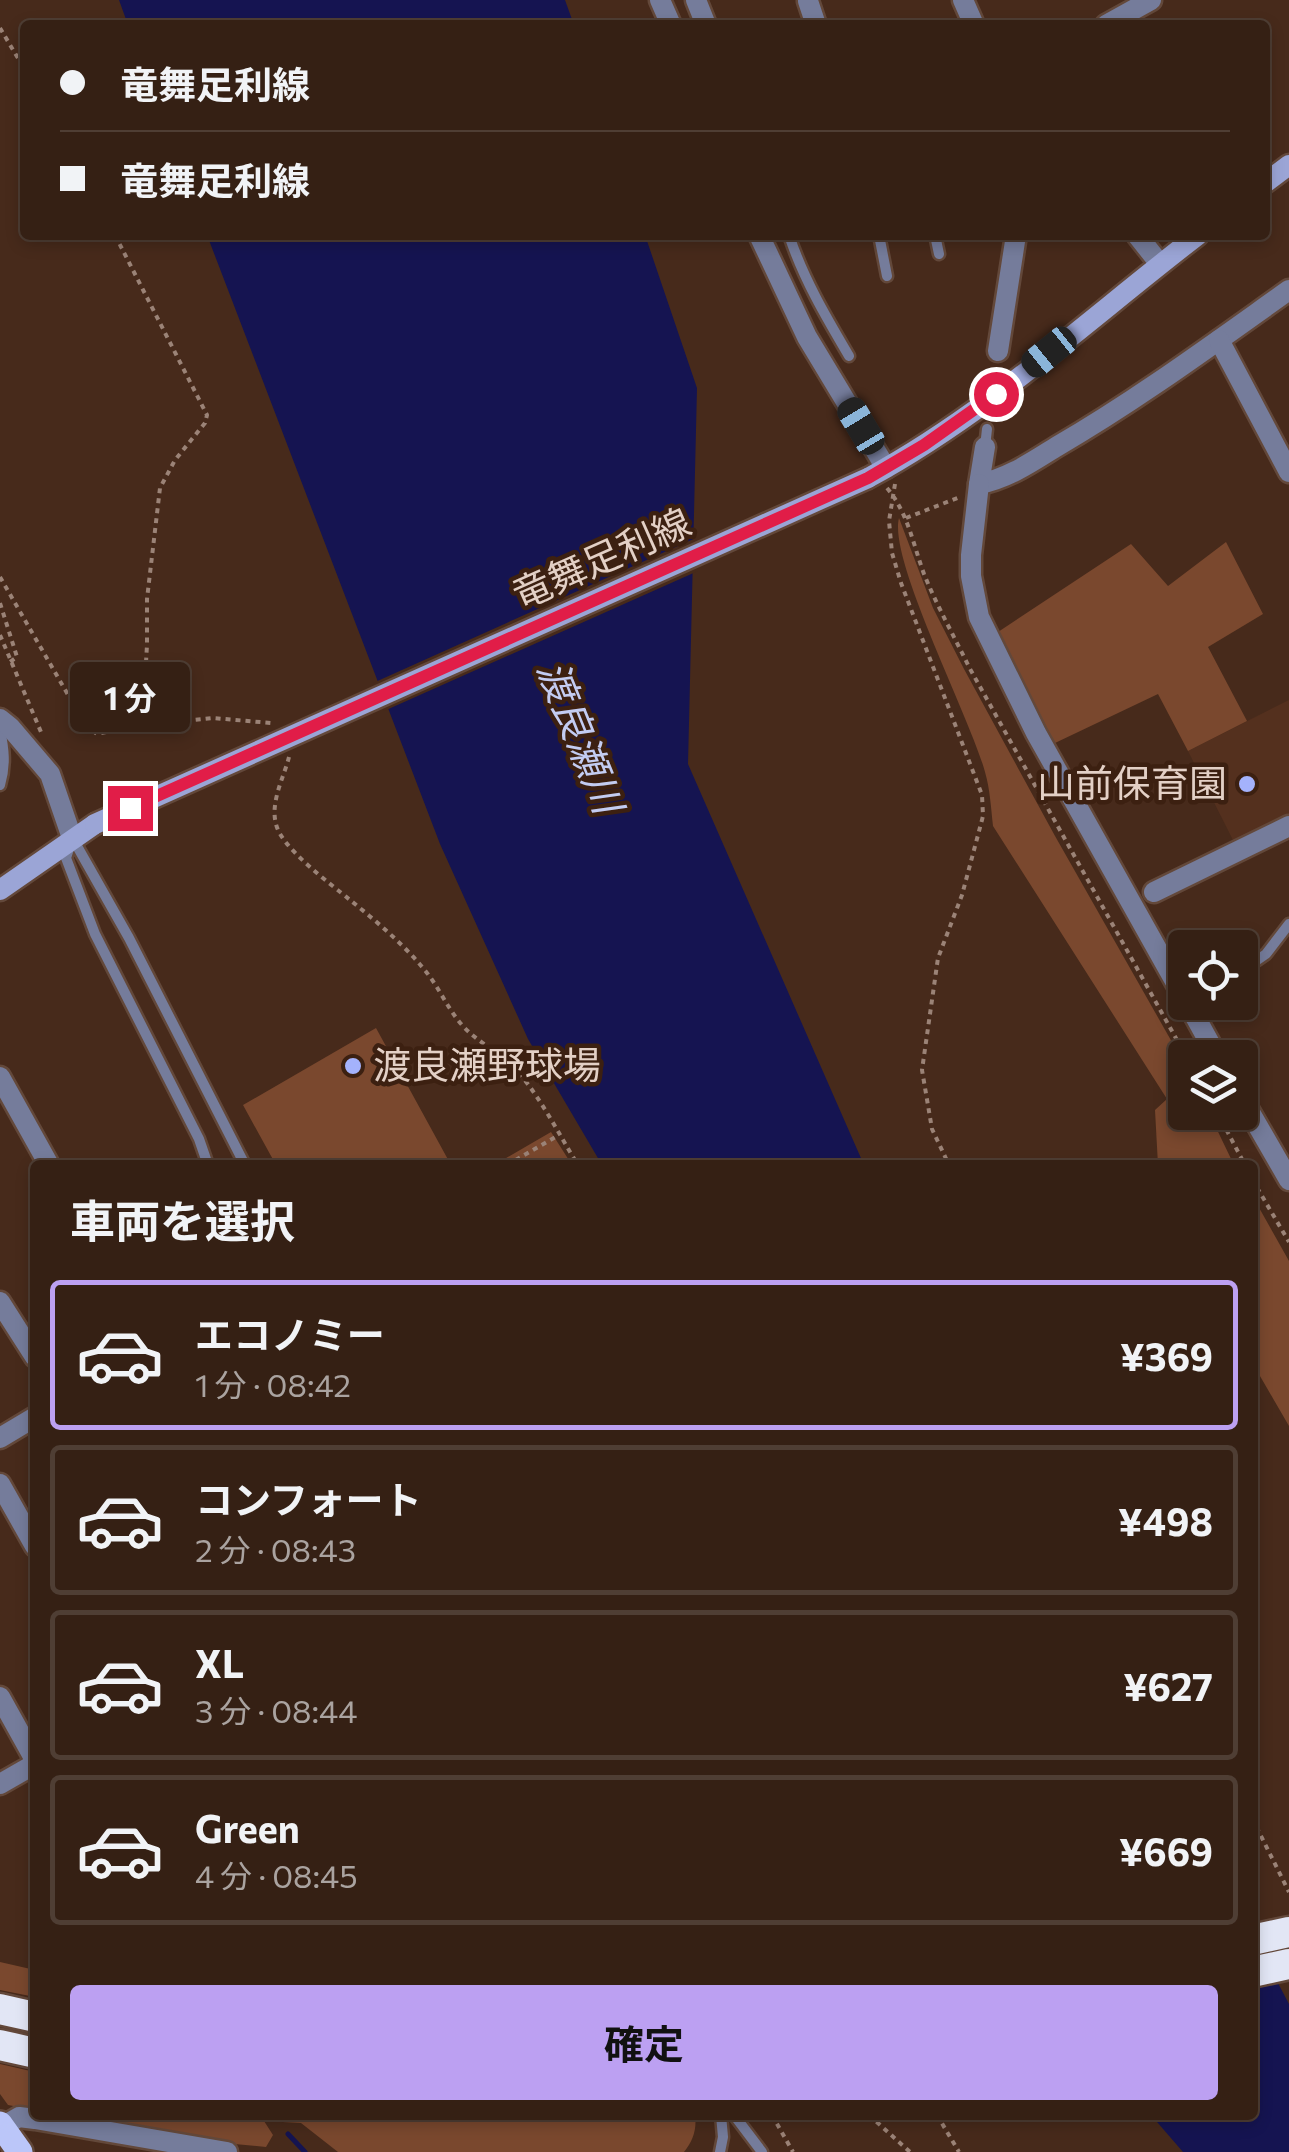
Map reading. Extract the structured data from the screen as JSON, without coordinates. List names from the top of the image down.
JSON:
{
  "streets": {
    "main road": ["竜舞足利線"]
  },
  "water": ["渡良瀬川"],
  "places": ["山前保育園", "渡良瀬野球場"],
  "page": {
    "banner": ["竜舞足利線", "竜舞足利線"],
    "bubble": "1 分",
    "heading": "車両を選択",
    "list": [
      {
        "name": "エコノミー",
        "note": "1 分 · 08:42",
        "value": "¥369"
      },
      {
        "name": "コンフォート",
        "note": "2 分 · 08:43",
        "value": "¥498"
      },
      {
        "name": "XL",
        "note": "3 分 · 08:44",
        "value": "¥627"
      },
      {
        "name": "Green",
        "note": "4 分 · 08:45",
        "value": "¥669"
      }
    ],
    "buttons": "確定"
  }
}
